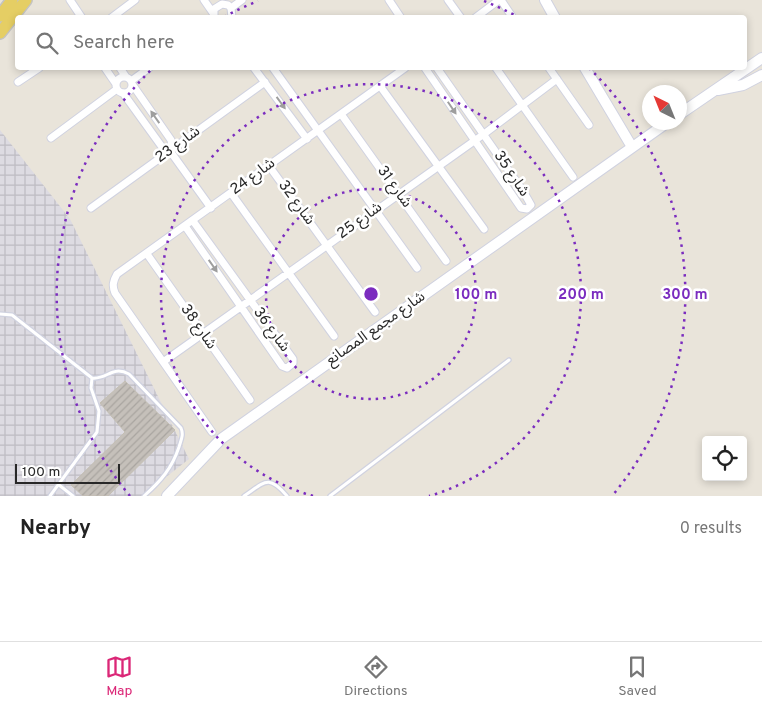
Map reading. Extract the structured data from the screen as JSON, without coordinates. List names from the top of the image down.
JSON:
{
  "streets": {
    "street": [
      "شارع 23",
      "شارع 35",
      "شارع 24",
      "شارع 31",
      "شارع 32",
      "شارع 25",
      "شارع 38",
      "شارع مجمع المصانع",
      "شارع 36"
    ]
  },
  "crossings": [
    ["شارع 35", "شارع 25"],
    ["شارع 24", "شارع 31"],
    ["شارع 24", "شارع 32"],
    ["شارع 24", "شارع 25"],
    ["شارع 24", "شارع 38"],
    ["شارع 24", "شارع 36"],
    ["شارع 31", "شارع 25"],
    ["شارع 32", "شارع 25"],
    ["شارع 25", "شارع 38"],
    ["شارع 25", "شارع 36"]
  ],
  "scale_bar": "100 m",
  "north": "top left",
  "page": {
    "search": "Search here",
    "scale": "100 m",
    "heading": ["Nearby", "0 results"],
    "nav": ["Map", "Directions", "Saved"]
  },
  "rings": ["100 m", "200 m", "300 m"]
}
